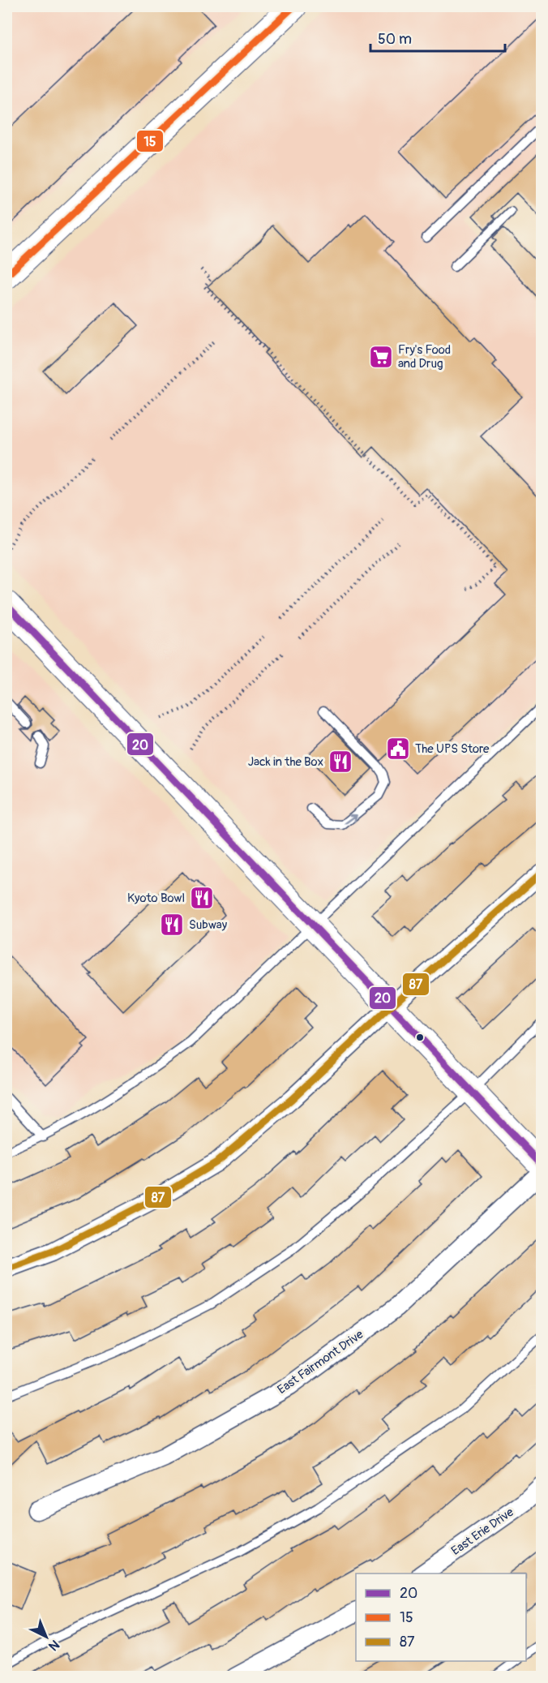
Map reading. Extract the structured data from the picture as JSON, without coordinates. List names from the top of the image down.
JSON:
{
  "streets": {
    "street": ["East Fairmont Drive", "East Erie Drive"]
  },
  "places": {
    "supermarket": ["Fry's Food and Drug"],
    "public building": ["The UPS Store"],
    "restaurant": ["Jack in the Box", "Kyoto Bowl", "Subway"]
  },
  "lines": ["transit line 15", "transit line 20", "transit line 87"],
  "legend": ["20", "15", "87"],
  "scale_bar": "50 m",
  "north": "bottom right"
}
